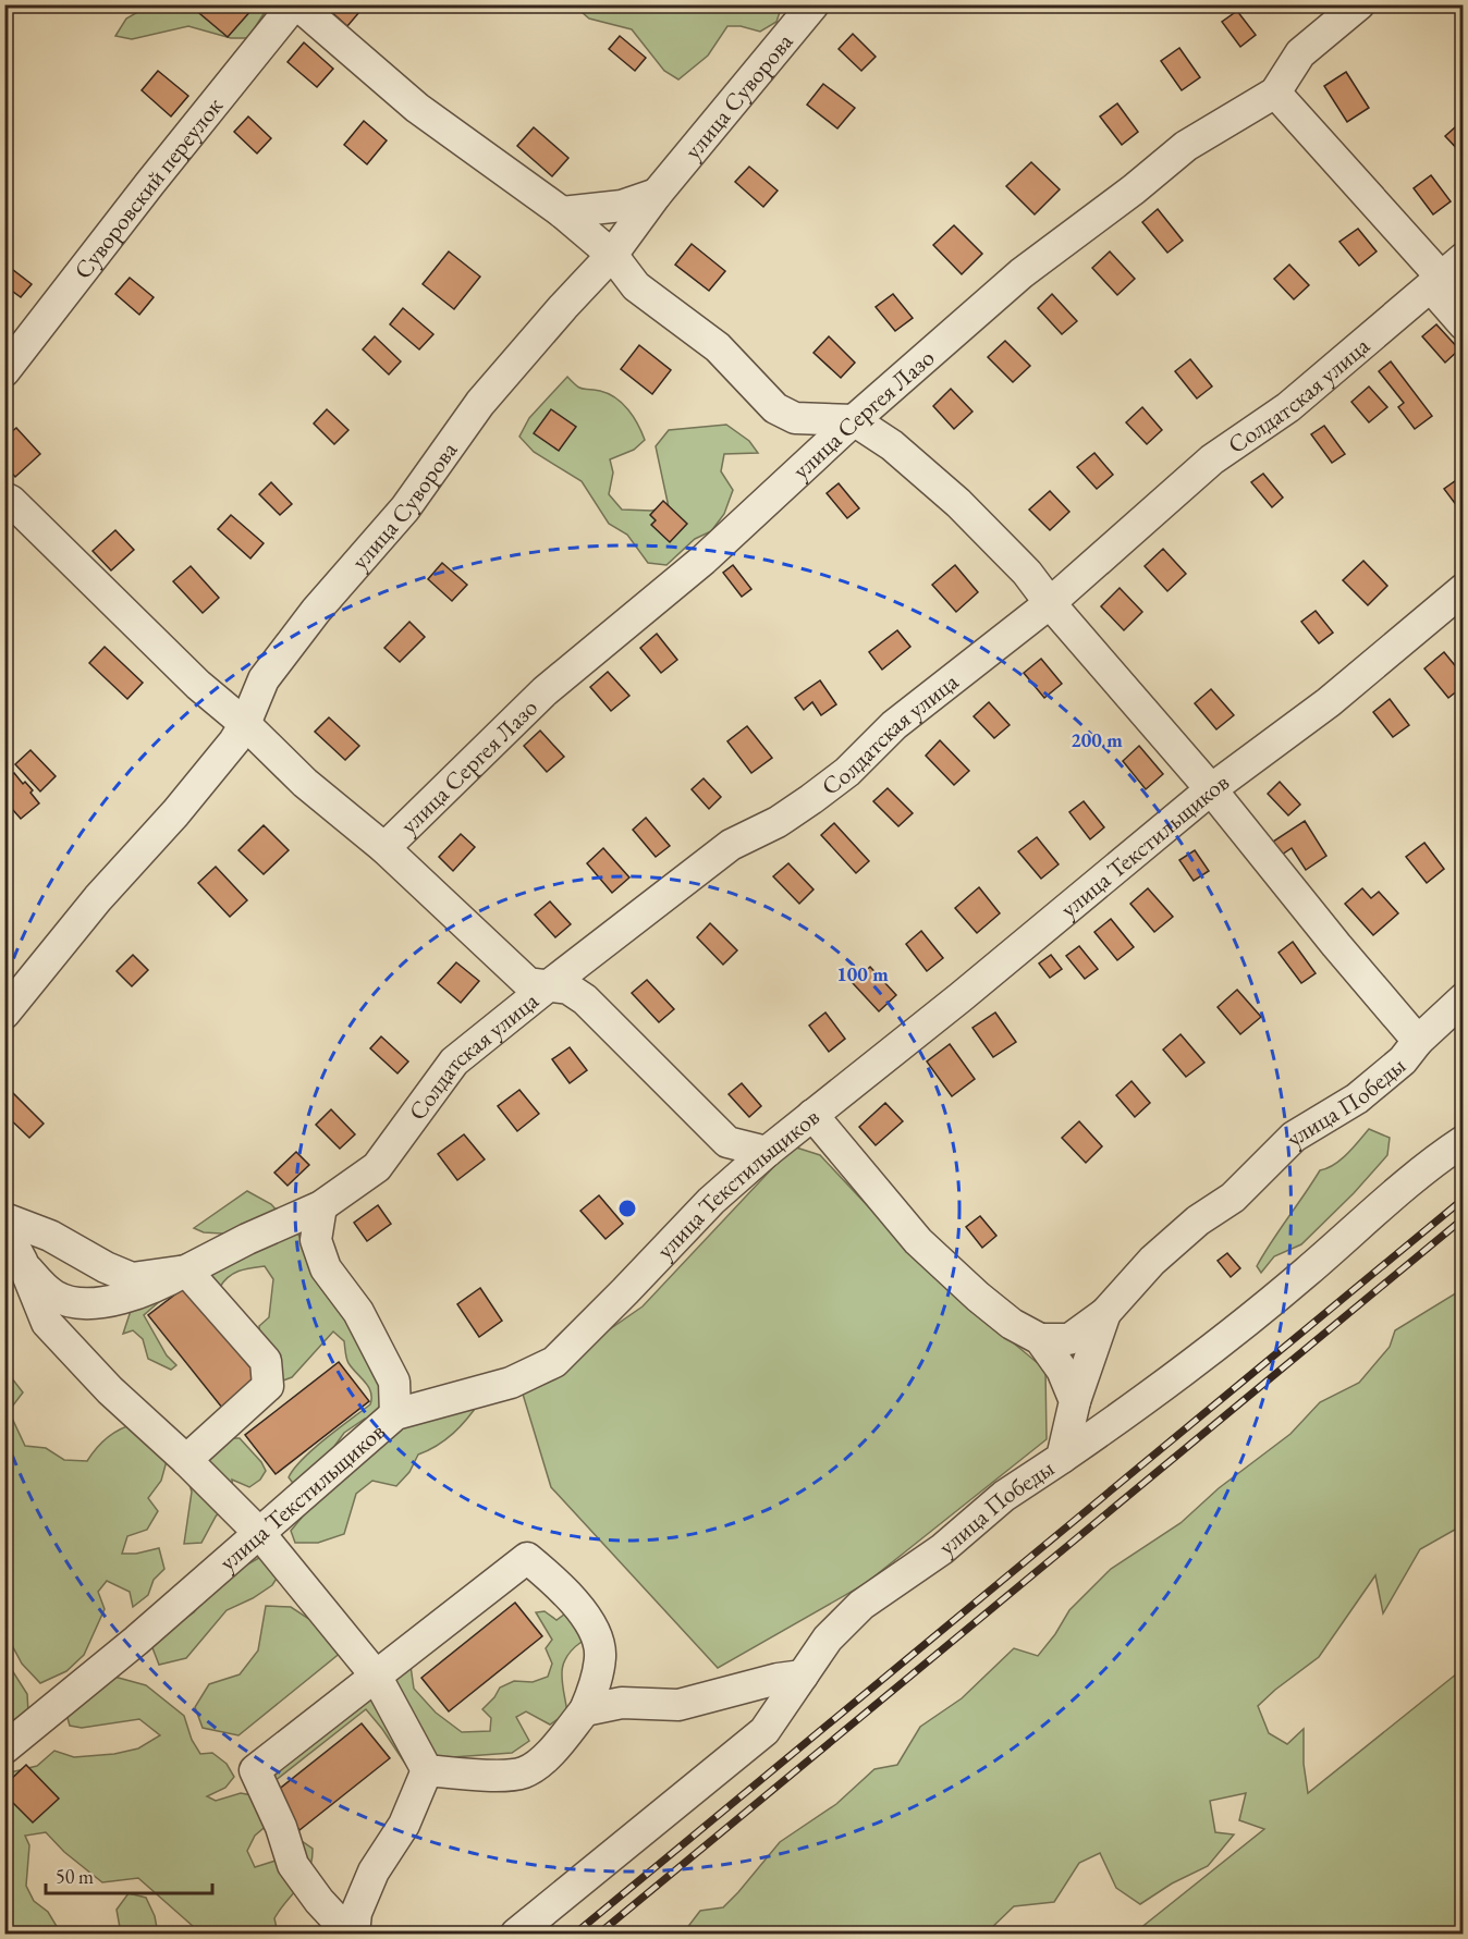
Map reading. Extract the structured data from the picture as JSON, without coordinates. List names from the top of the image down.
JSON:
{
  "streets": {
    "street": [
      "улица Суворова",
      "Суворовский переулок",
      "Солдатская улица",
      "улица Сергея Лазо",
      "улица Текстильщиков",
      "улица Победы"
    ]
  },
  "scale_bar": "50 m",
  "rings": ["200 m", "100 m"]
}
